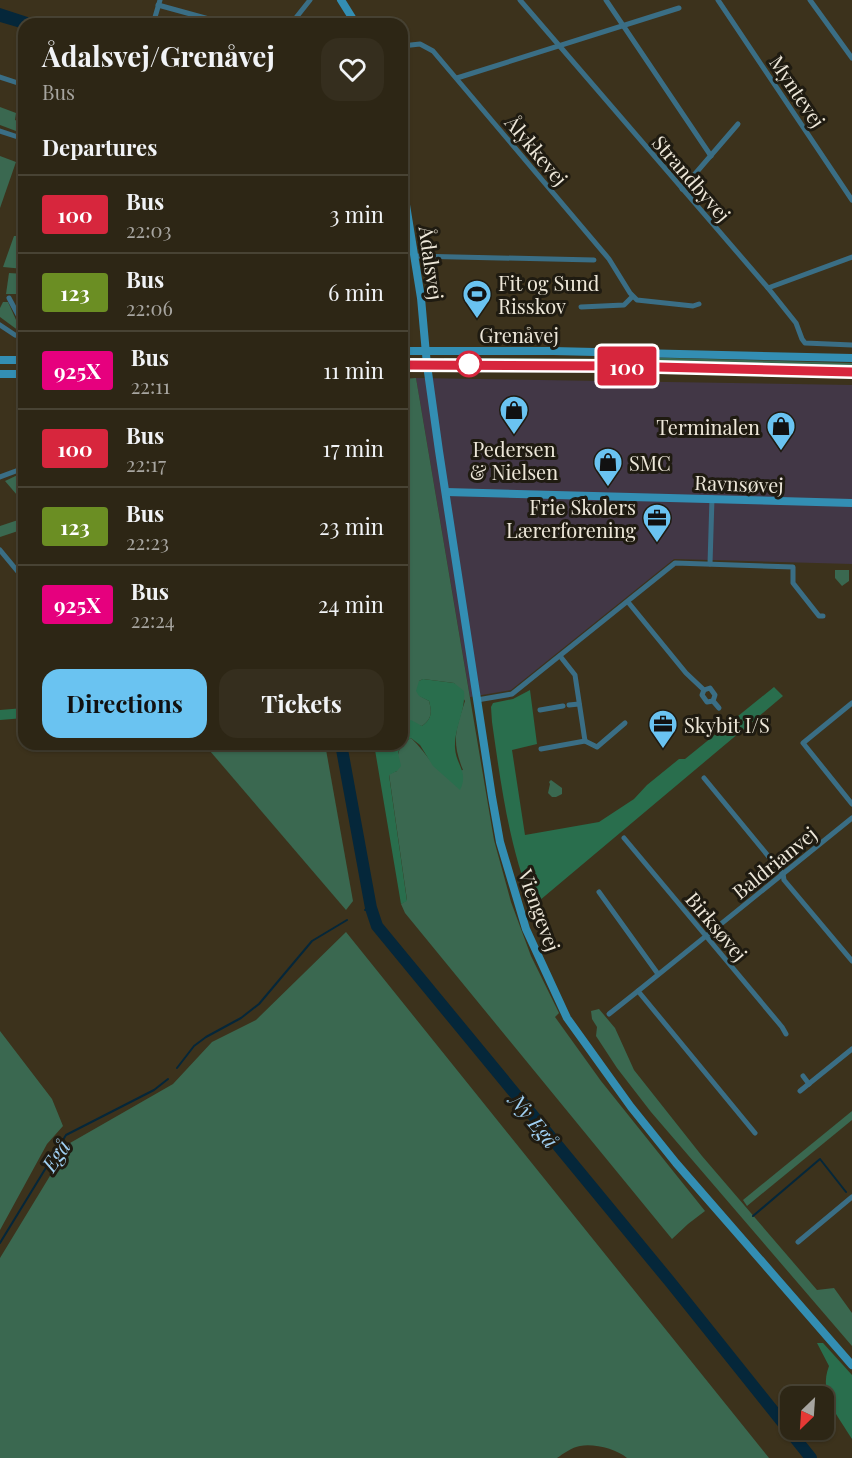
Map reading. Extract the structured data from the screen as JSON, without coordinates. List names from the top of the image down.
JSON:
{
  "streets": {
    "street": [
      "Myntevej",
      "Ålykkevej",
      "Strandbyvej",
      "Ådalsvej",
      "Grenåvej",
      "Ravnsøvej",
      "Baldrianvej",
      "Viengevej",
      "Birksøvej"
    ]
  },
  "crossings": [
    ["Ådalsvej", "Grenåvej"],
    ["Ådalsvej", "Viengevej"],
    ["Grenåvej", "Viengevej"],
    ["Ravnsøvej", "Viengevej"],
    ["Baldrianvej", "Birksøvej"]
  ],
  "water": ["Ny Egå", "Egå"],
  "places": {
    "sports": ["Fit og Sund Risskov"],
    "shop": ["Pedersen & Nielsen", "Terminalen", "SMC"],
    "office": ["Frie Skolers Lærerforening", "Skybit I/S"]
  },
  "lines": ["bus line 100"],
  "north": "bottom left",
  "page": {
    "on_map": "100",
    "heading": [
      ["Ådalsvej/Grenåvej", "Bus"],
      "Departures"
    ],
    "list": [
      {
        "mark": "100",
        "name": "Bus",
        "note": "22:03",
        "value": "3 min"
      },
      {
        "mark": "123",
        "name": "Bus",
        "note": "22:06",
        "value": "6 min"
      },
      {
        "mark": "925X",
        "name": "Bus",
        "note": "22:11",
        "value": "11 min"
      },
      {
        "mark": "100",
        "name": "Bus",
        "note": "22:17",
        "value": "17 min"
      },
      {
        "mark": "123",
        "name": "Bus",
        "note": "22:23",
        "value": "23 min"
      },
      {
        "mark": "925X",
        "name": "Bus",
        "note": "22:24",
        "value": "24 min"
      }
    ],
    "buttons": ["Directions", "Tickets"]
  }
}
